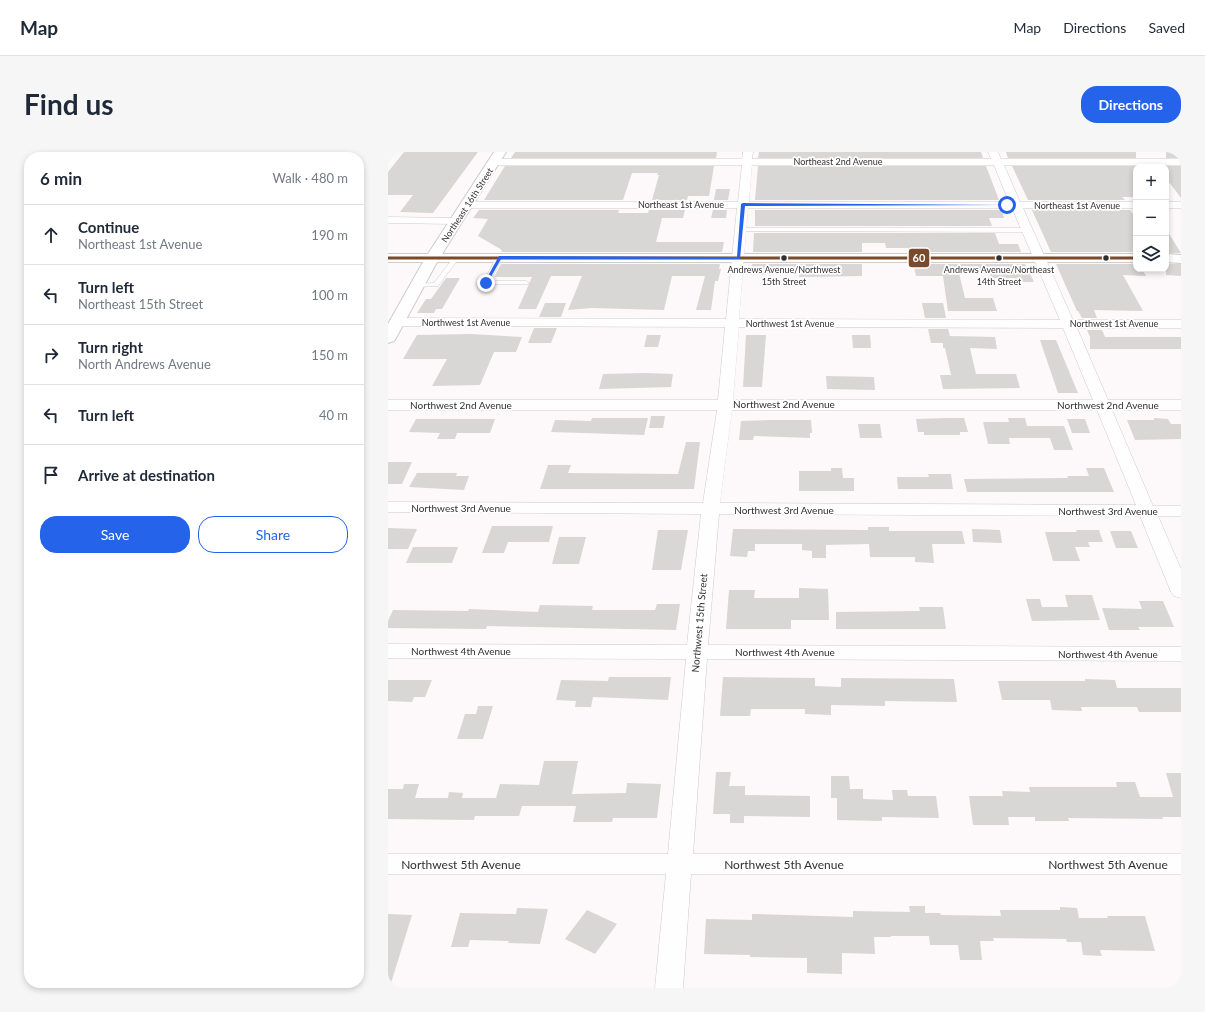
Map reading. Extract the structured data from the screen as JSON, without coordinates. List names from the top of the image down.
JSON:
{
  "streets": {
    "main road": ["Northeast 16th Street"],
    "street": [
      "Northeast 2nd Avenue",
      "Northeast 1st Avenue",
      "Northwest 1st Avenue",
      "Northwest 2nd Avenue",
      "Northwest 3rd Avenue",
      "Northwest 15th Street",
      "Northwest 4th Avenue",
      "Northwest 5th Avenue"
    ]
  },
  "crossings": [
    ["Northeast 2nd Avenue", "Northeast 16th Street"],
    ["Northeast 2nd Avenue", "Northwest 15th Street"],
    ["Northeast 1st Avenue", "Northeast 16th Street"],
    ["Northeast 1st Avenue", "Northwest 15th Street"],
    ["Northeast 16th Street", "Northwest 1st Avenue"],
    ["Northwest 1st Avenue", "Northwest 15th Street"],
    ["Northwest 2nd Avenue", "Northwest 15th Street"],
    ["Northwest 3rd Avenue", "Northwest 15th Street"],
    ["Northwest 15th Street", "Northwest 4th Avenue"],
    ["Northwest 15th Street", "Northwest 5th Avenue"]
  ],
  "places": ["Andrews Avenue/Northwest 15th Street", "Andrews Avenue/Northeast 14th Street"],
  "lines": ["transit line 60"],
  "page": {
    "header": "Map",
    "nav": ["Map", "Directions", "Saved"],
    "buttons": [
      "Directions",
      ["Save", "Share"]
    ],
    "title": "Find us",
    "heading": ["6 min", "Walk · 480 m"],
    "map_buttons": ["+", "−"],
    "list": [
      ["Continue", "Northeast 1st Avenue", "190 m"],
      ["Turn left", "Northeast 15th Street", "100 m"],
      ["Turn right", "North Andrews Avenue", "150 m"],
      ["Turn left", "40 m"],
      "Arrive at destination"
    ]
  }
}
